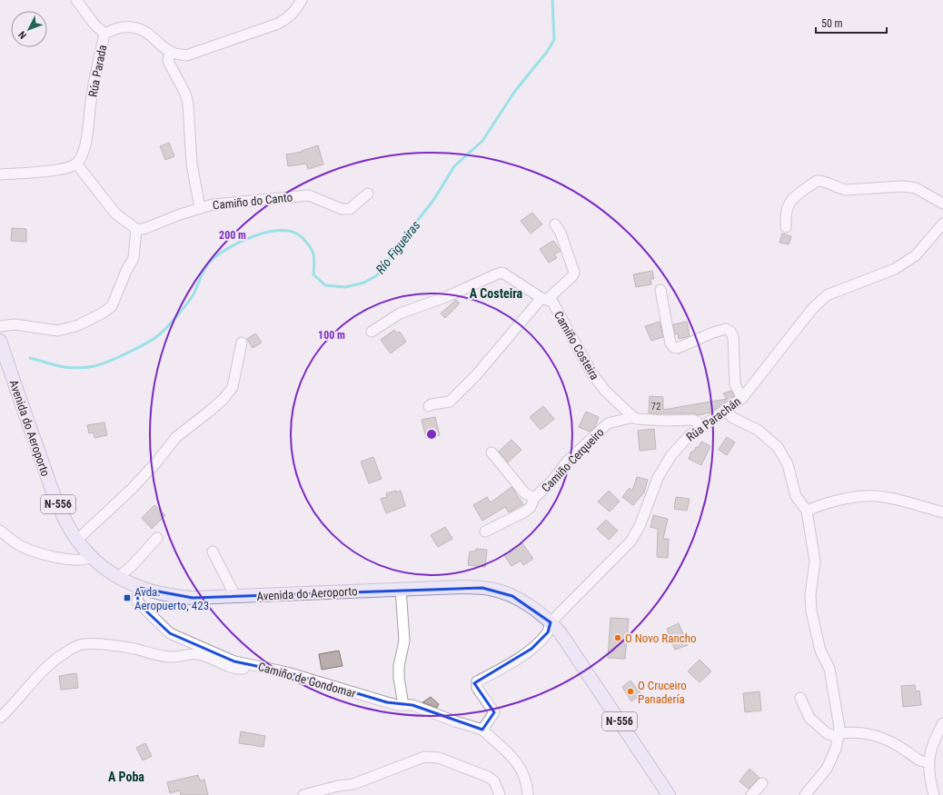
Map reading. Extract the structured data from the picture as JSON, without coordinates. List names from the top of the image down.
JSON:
{
  "streets": {
    "main road": ["Avenida do Aeroporto", "N-556"],
    "street": [
      "Rúa Parada",
      "Camiño do Canto",
      "Camiño Costeira",
      "Rúa Parachán",
      "Camiño Cerqueiro",
      "Camiño de Gondomar"
    ]
  },
  "crossings": [
    ["Camiño Costeira", "Camiño Cerqueiro"],
    ["Rúa Parachán", "Avenida do Aeroporto"],
    ["Avenida do Aeroporto", "Camiño de Gondomar"]
  ],
  "districts": ["A Costeira", "A Poba"],
  "water": ["Río Figueiras"],
  "places": {
    "transit": ["Avda. Aeropuerto, 423"],
    "other": ["O Novo Rancho", "O Cruceiro Panadería"]
  },
  "house_numbers": ["72"],
  "scale_bar": "50 m",
  "north": "bottom left",
  "rings": ["200 m", "100 m"]
}
